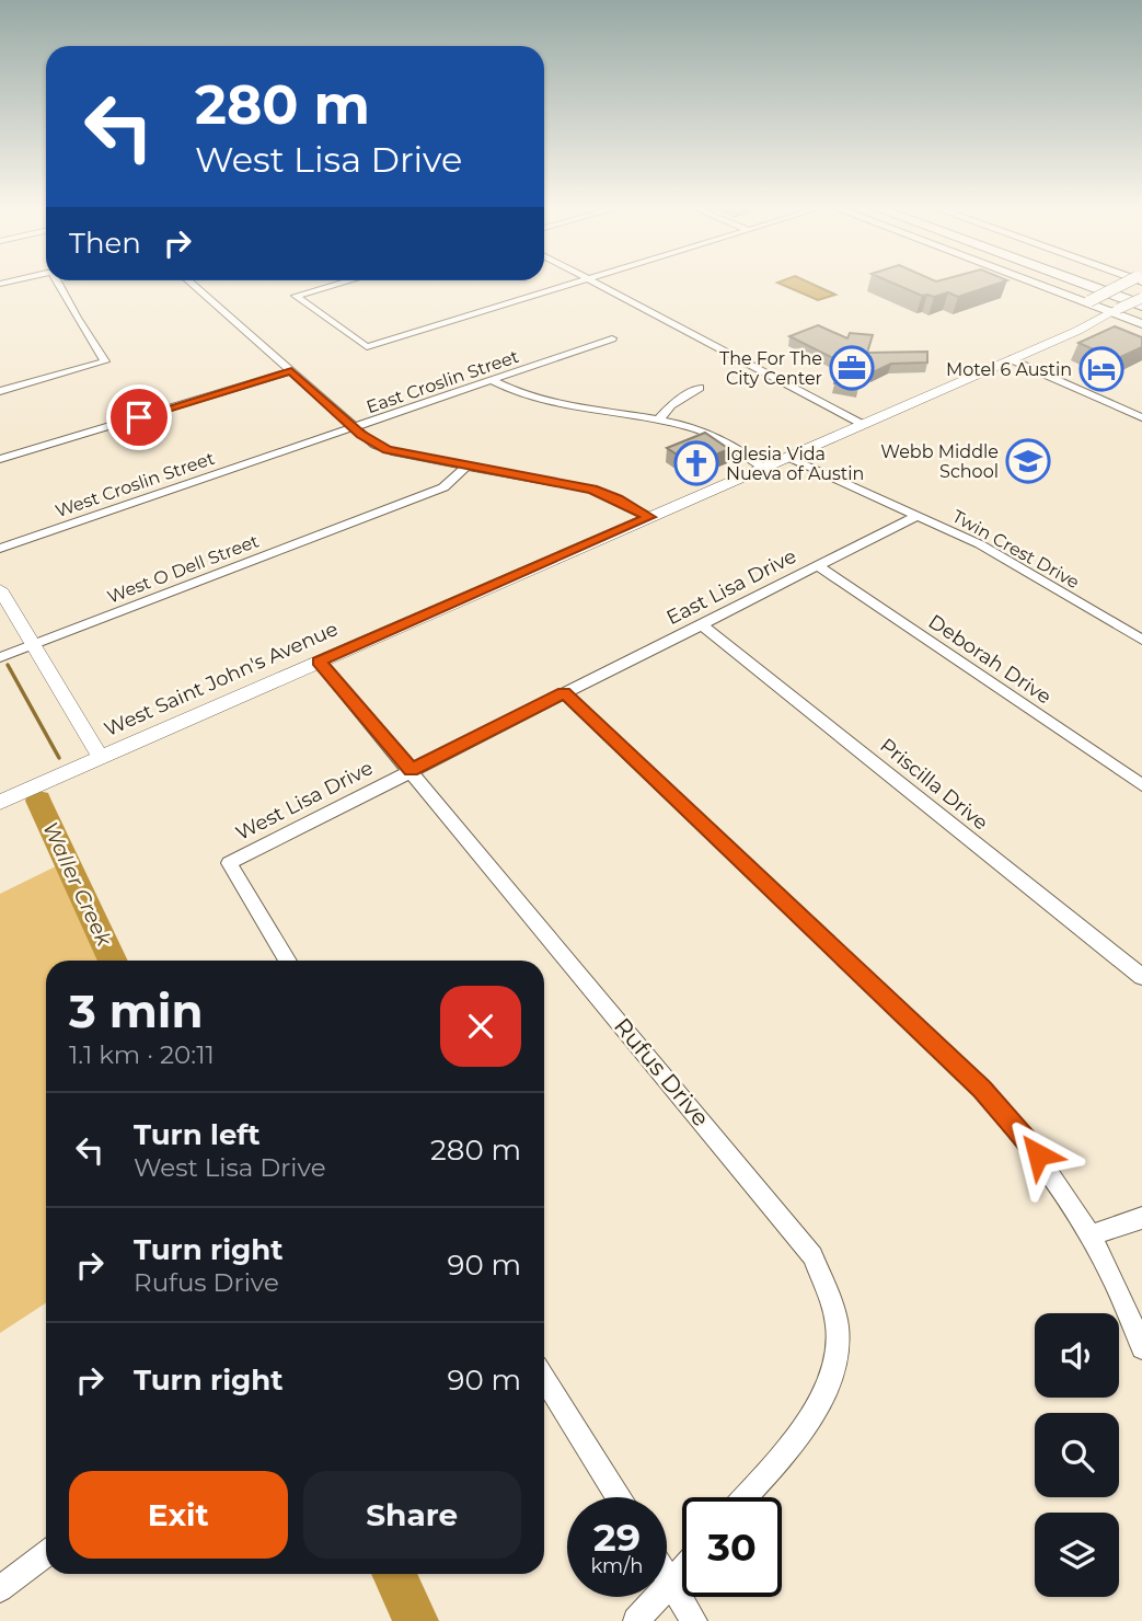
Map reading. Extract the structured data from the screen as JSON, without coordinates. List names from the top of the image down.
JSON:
{
  "streets": {
    "street": [
      "East Croslin Street",
      "West Croslin Street",
      "Twin Crest Drive",
      "West O Dell Street",
      "East Lisa Drive",
      "Deborah Drive",
      "West Saint John's Avenue",
      "Priscilla Drive",
      "West Lisa Drive",
      "Rufus Drive"
    ]
  },
  "crossings": [
    ["East Croslin Street", "West Croslin Street"],
    ["Twin Crest Drive", "East Lisa Drive"],
    ["Twin Crest Drive", "West Saint John's Avenue"],
    ["East Lisa Drive", "Deborah Drive"],
    ["East Lisa Drive", "Priscilla Drive"],
    ["East Lisa Drive", "West Lisa Drive"],
    ["West Saint John's Avenue", "Rufus Drive"],
    ["West Lisa Drive", "Rufus Drive"]
  ],
  "water": ["Waller Creek"],
  "places": {
    "office": ["The For The City Center"],
    "hotel": ["Motel 6 Austin"],
    "school or university": ["Webb Middle School"],
    "church": ["Iglesia Vida Nueva of Austin"]
  },
  "page": {
    "turn": ["280 m", "West Lisa Drive"],
    "then": "Then",
    "heading": ["3 min", "1.1 km · 20:11"],
    "list": [
      {
        "name": "Turn left",
        "note": "West Lisa Drive",
        "value": "280 m"
      },
      {
        "name": "Turn right",
        "note": "Rufus Drive",
        "value": "90 m"
      },
      {
        "name": "Turn right",
        "value": "90 m"
      }
    ],
    "buttons": ["Exit", "Share"],
    "speed": "29 km/h",
    "limit": "30"
  }
}
